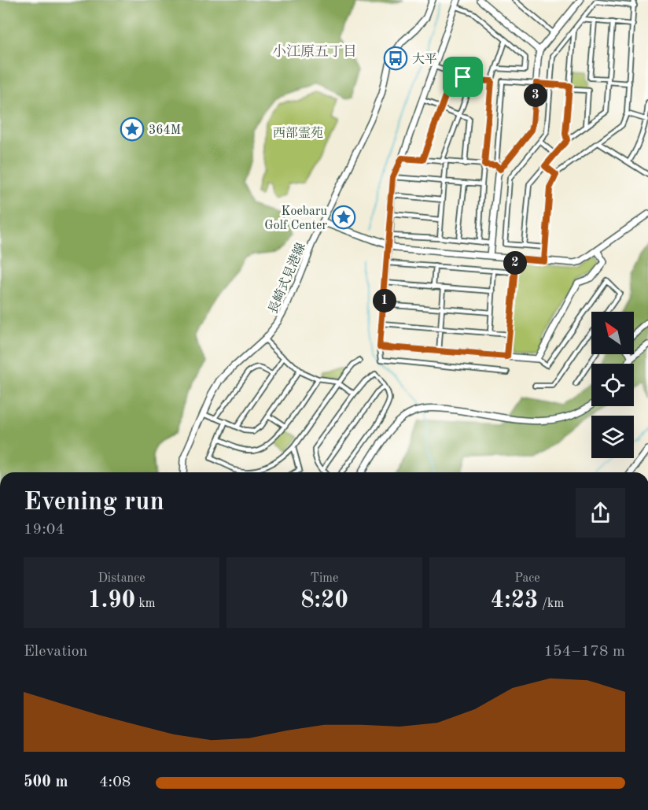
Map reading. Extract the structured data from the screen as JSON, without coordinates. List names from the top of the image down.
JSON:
{
  "streets": {
    "street": ["長崎式見港線"]
  },
  "districts": ["小江原五丁目"],
  "parks": ["西部霊苑"],
  "places": {
    "bus stop": ["大平"],
    "place": ["364M", "Koebaru Golf Center"]
  },
  "north": "top left",
  "page": {
    "pins": ["3", "2", "1"],
    "heading": ["Evening run", "19:04"],
    "stats": [
      ["Distance", "1.90 km"],
      ["Time", "8:20"],
      ["Pace", "4:23 /km"]
    ],
    "chart": ["Elevation", "154–178 m"],
    "list": [
      {
        "name": "500 m",
        "note": "4:08"
      }
    ]
  }
}
